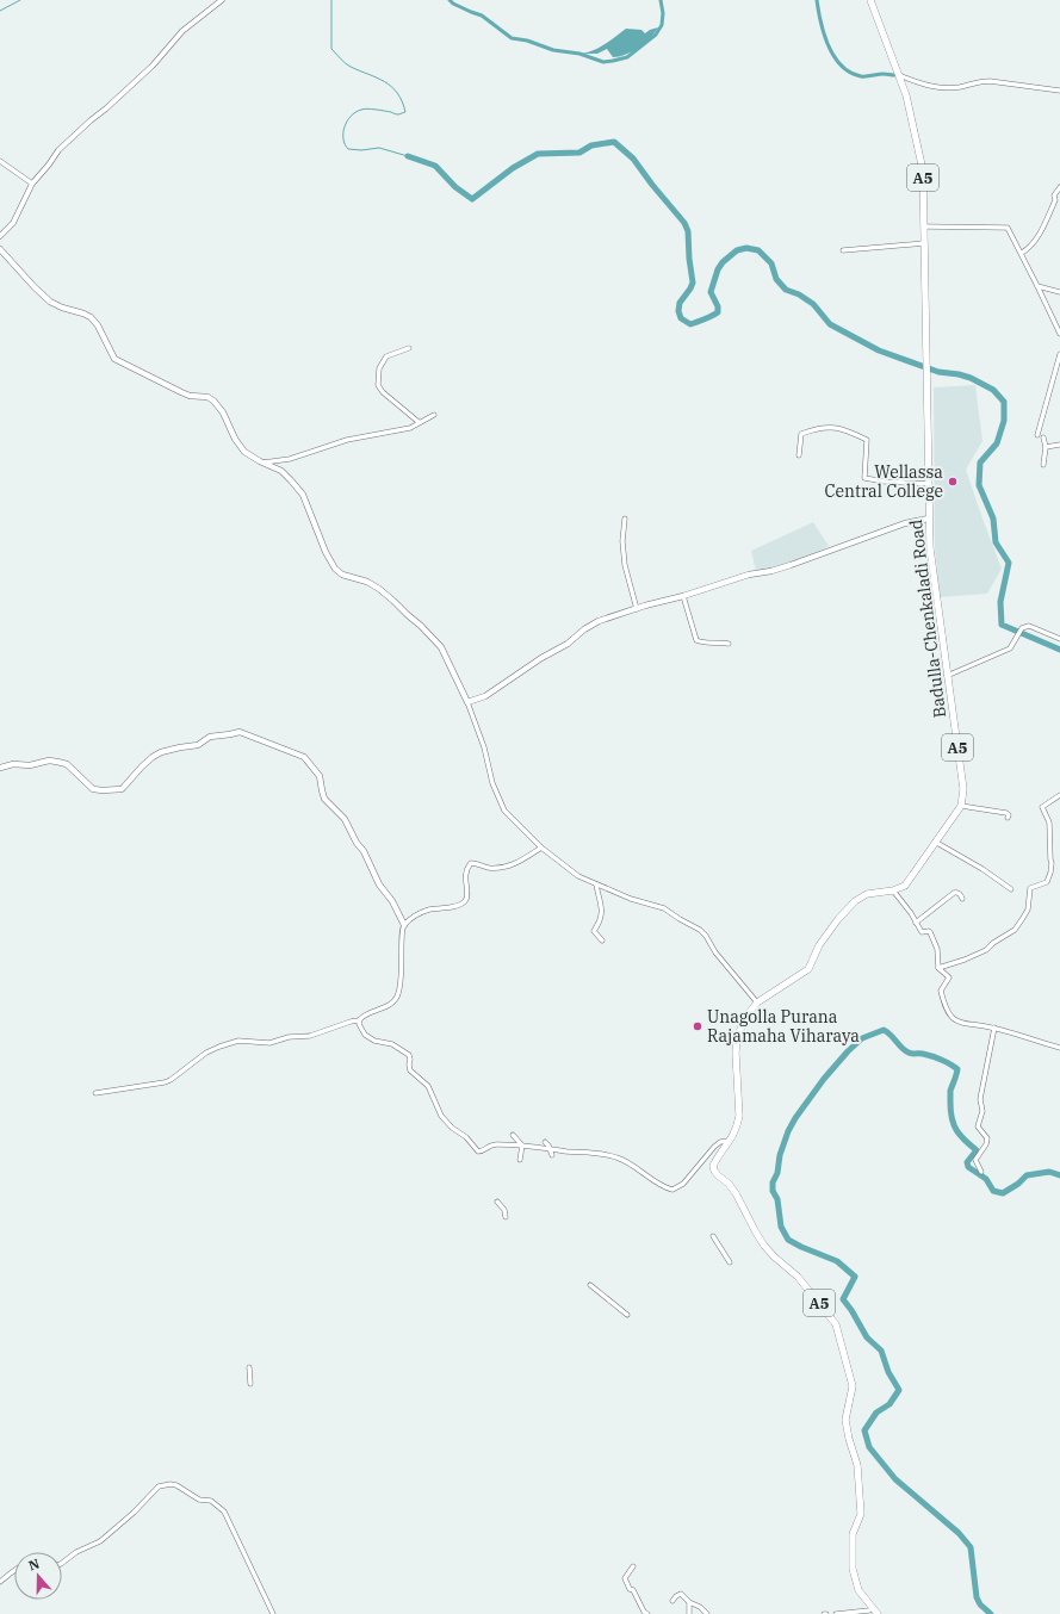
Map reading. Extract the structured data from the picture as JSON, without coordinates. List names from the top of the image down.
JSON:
{
  "streets": {
    "highway": ["A5", "Badulla-Chenkaladi Road"]
  },
  "crossings": [
    ["A5", "Badulla-Chenkaladi Road"]
  ],
  "places": ["Wellassa Central College", "Unagolla Purana Rajamaha Viharaya"],
  "north": "top"
}
